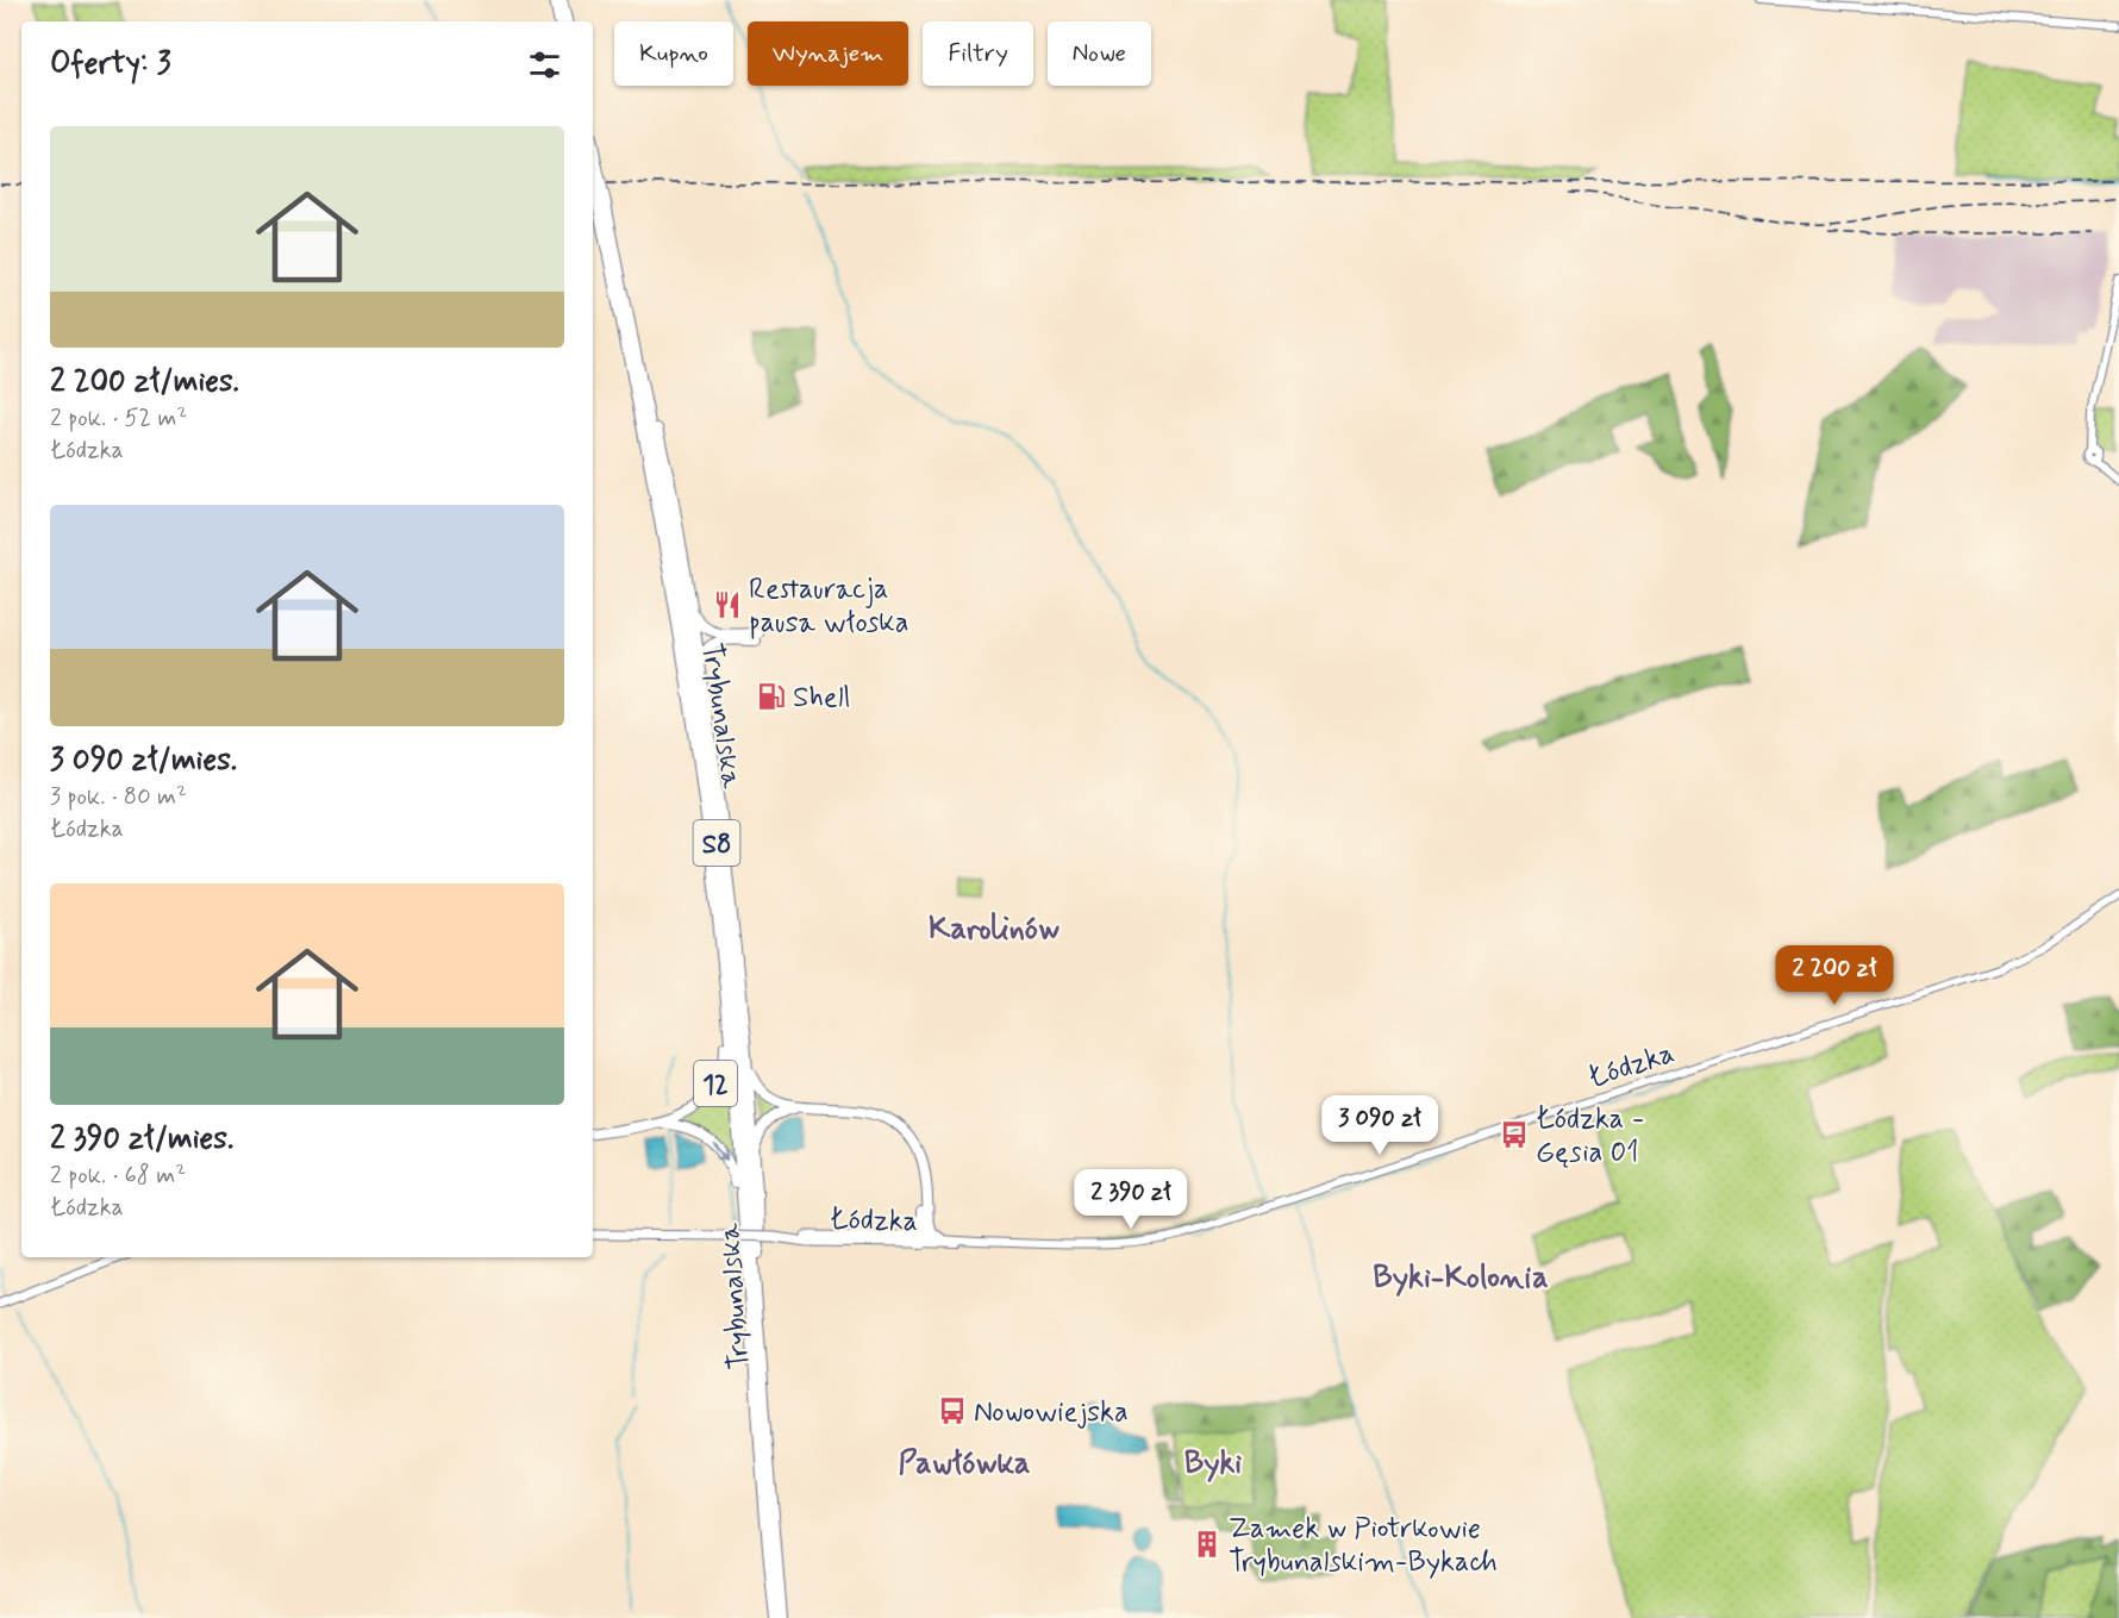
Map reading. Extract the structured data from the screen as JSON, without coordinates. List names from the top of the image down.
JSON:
{
  "streets": {
    "highway": ["Trybunalska", "S8", "12"],
    "main road": ["Łódzka"]
  },
  "crossings": [
    ["Trybunalska", "12"],
    ["Łódzka", "12"]
  ],
  "districts": [
    "Karolinów",
    "Byki-Kolonia",
    "Pawłówka",
    "Byki"
  ],
  "places": {
    "restaurant": ["Restauracja pausa włoska"],
    "fuel station": ["Shell"],
    "bus stop": ["Łódzka - Gęsia 01", "Nowowiejska"],
    "building": ["Zamek w Piotrkowie Trybunalskim-Bykach"]
  },
  "page": {
    "chip": [
      "Kupno",
      "Wynajem",
      "Filtry",
      "Nowe"
    ],
    "heading": "Oferty: 3",
    "list": [
      {
        "name": "2 200 zł/mies.",
        "note": "2 pok. · 52 m² · Łódzka"
      },
      {
        "name": "3 090 zł/mies.",
        "note": "3 pok. · 80 m² · Łódzka"
      },
      {
        "name": "2 390 zł/mies.",
        "note": "2 pok. · 68 m² · Łódzka"
      }
    ],
    "price": ["2 200 zł", "3 090 zł", "2 390 zł"]
  }
}
